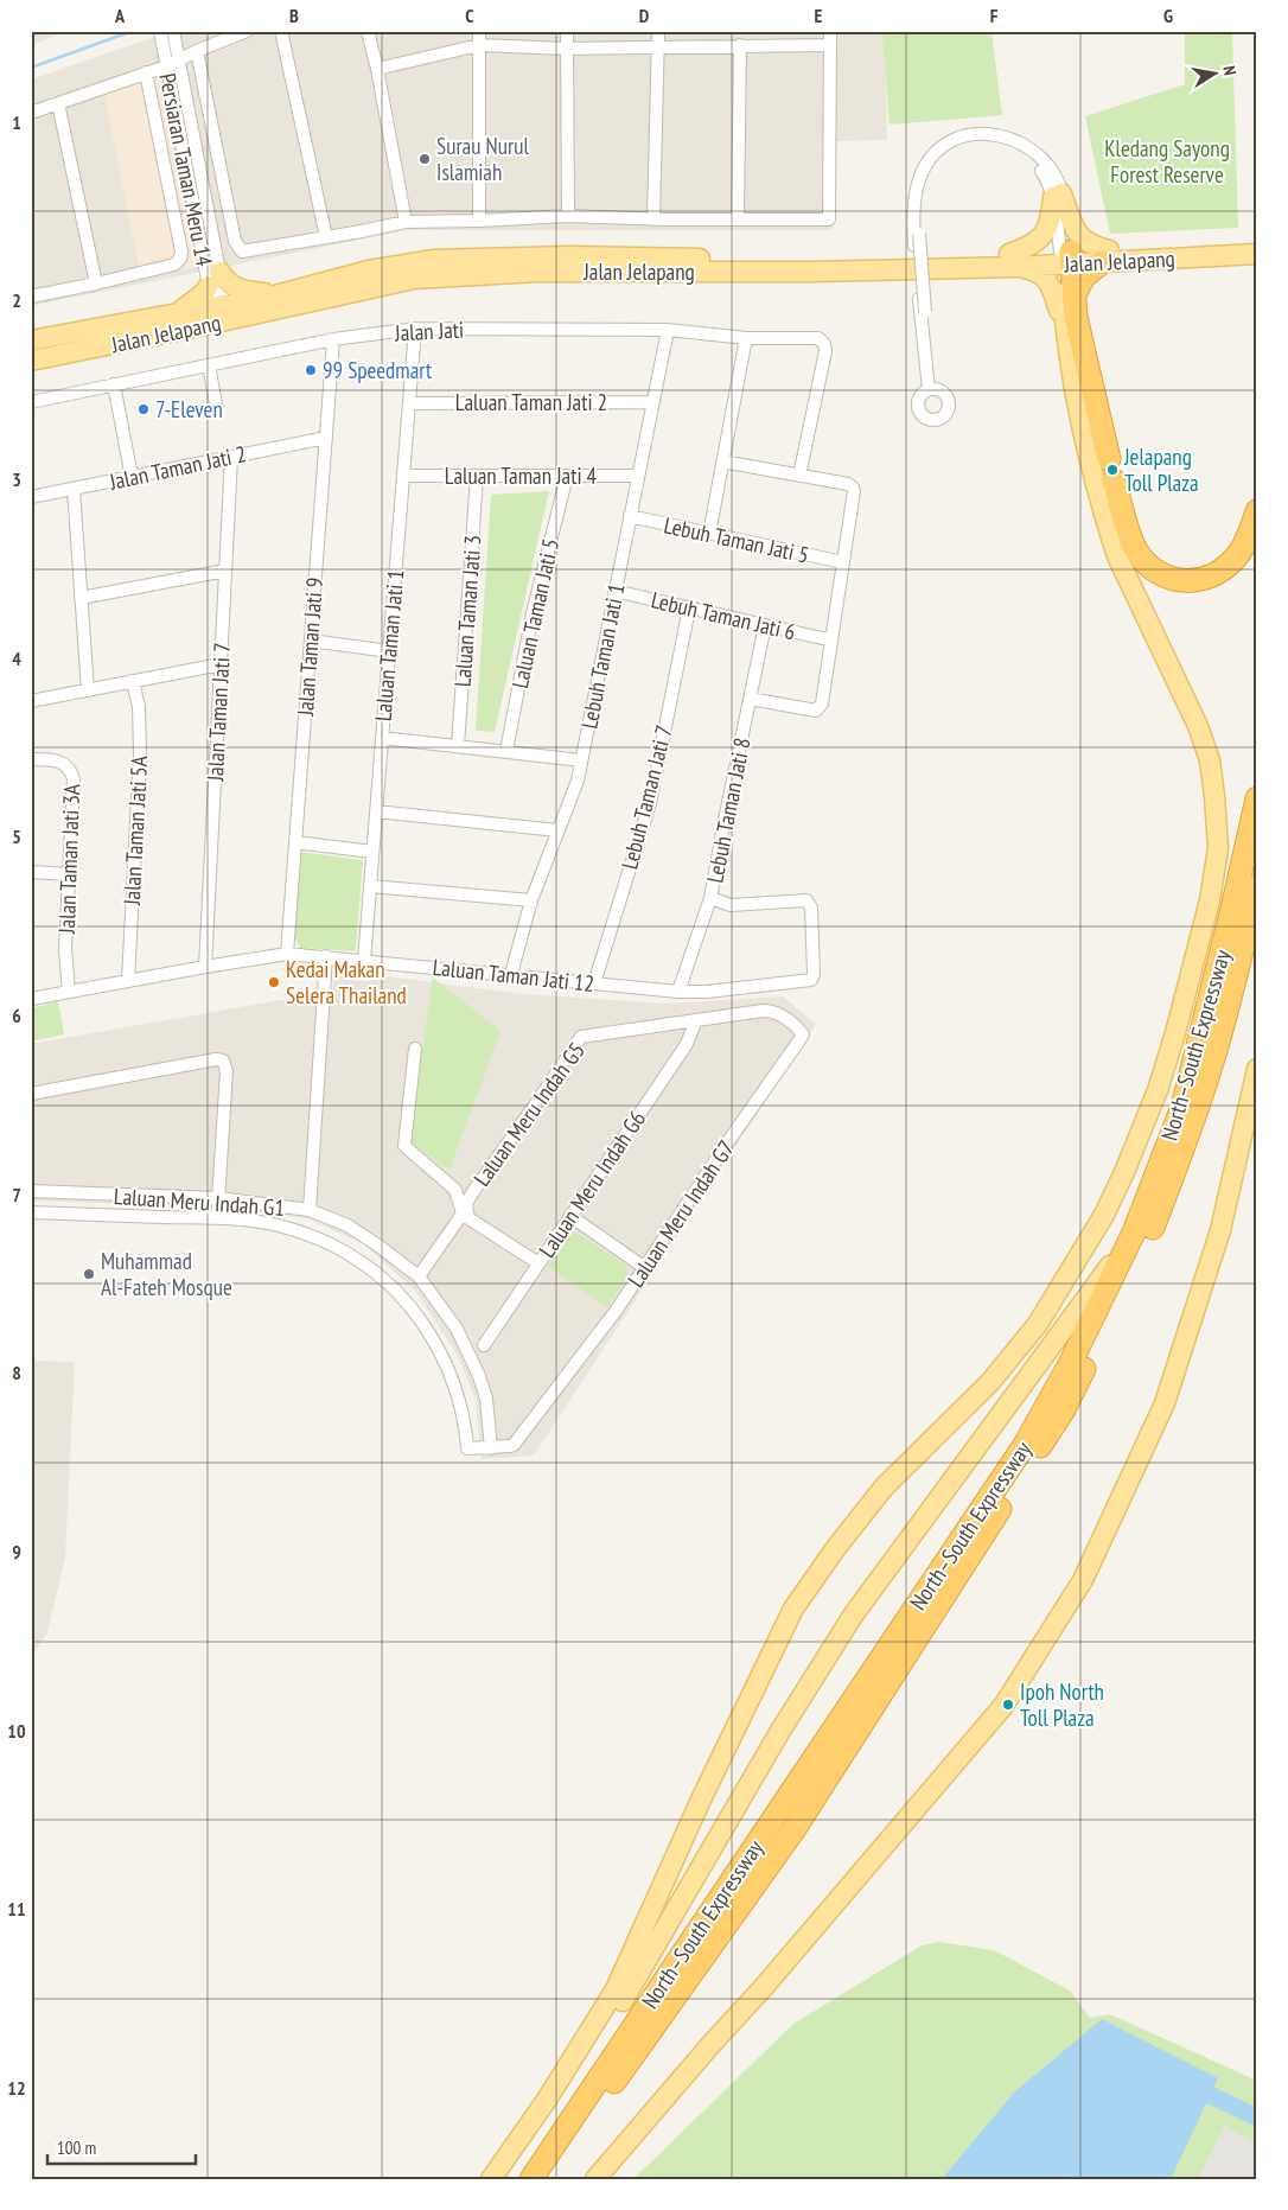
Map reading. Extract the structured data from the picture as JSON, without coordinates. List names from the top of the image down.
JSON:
{
  "streets": {
    "highway": ["North–South Expressway"],
    "main road": ["Jalan Jelapang"],
    "street": [
      "Persiaran Taman Meru 14",
      "Jalan Jati",
      "Laluan Taman Jati 2",
      "Jalan Taman Jati 2",
      "Laluan Taman Jati 4",
      "Lebuh Taman Jati 5",
      "Laluan Taman Jati 3",
      "Laluan Taman Jati 5",
      "Lebuh Taman Jati 6",
      "Laluan Taman Jati 1",
      "Jalan Taman Jati 9",
      "Lebuh Taman Jati 1",
      "Jalan Taman Jati 7",
      "Lebuh Taman Jati 7",
      "Lebuh Taman Jati 8",
      "Jalan Taman Jati 5A",
      "Jalan Taman Jati 3A",
      "Laluan Taman Jati 12",
      "Laluan Meru Indah G5",
      "Laluan Meru Indah G6",
      "Laluan Meru Indah G1",
      "Laluan Meru Indah G7"
    ]
  },
  "crossings": [
    ["Persiaran Taman Meru 14", "Jalan Jelapang"],
    ["Jalan Jati", "Laluan Taman Jati 1"],
    ["Jalan Jati", "Jalan Taman Jati 9"],
    ["Jalan Jati", "Lebuh Taman Jati 1"],
    ["Laluan Taman Jati 2", "Laluan Taman Jati 1"],
    ["Laluan Taman Jati 2", "Lebuh Taman Jati 1"],
    ["Jalan Taman Jati 2", "Jalan Taman Jati 9"],
    ["Jalan Taman Jati 2", "Jalan Taman Jati 7"],
    ["Laluan Taman Jati 4", "Laluan Taman Jati 3"],
    ["Laluan Taman Jati 4", "Laluan Taman Jati 5"],
    ["Laluan Taman Jati 4", "Laluan Taman Jati 1"],
    ["Laluan Taman Jati 4", "Lebuh Taman Jati 1"],
    ["Lebuh Taman Jati 5", "Lebuh Taman Jati 1"],
    ["Lebuh Taman Jati 6", "Lebuh Taman Jati 1"],
    ["Lebuh Taman Jati 6", "Lebuh Taman Jati 7"],
    ["Lebuh Taman Jati 6", "Lebuh Taman Jati 8"],
    ["Laluan Taman Jati 1", "Laluan Taman Jati 12"],
    ["Jalan Taman Jati 9", "Laluan Taman Jati 12"],
    ["Lebuh Taman Jati 1", "Laluan Taman Jati 12"],
    ["Jalan Taman Jati 7", "Laluan Taman Jati 12"],
    ["Lebuh Taman Jati 7", "Laluan Taman Jati 12"],
    ["Lebuh Taman Jati 8", "Laluan Taman Jati 12"],
    ["Jalan Taman Jati 5A", "Laluan Taman Jati 12"],
    ["Jalan Taman Jati 3A", "Laluan Taman Jati 12"],
    ["Laluan Meru Indah G5", "Laluan Meru Indah G6"],
    ["Laluan Meru Indah G5", "Laluan Meru Indah G7"],
    ["Laluan Meru Indah G6", "Laluan Meru Indah G7"],
    ["Laluan Meru Indah G1", "Laluan Meru Indah G7"]
  ],
  "parks": ["Kledang Sayong Forest Reserve"],
  "places": [
    "Surau Nurul Islamiah",
    "99 Speedmart",
    "7-Eleven",
    "Jelapang Toll Plaza",
    "Kedai Makan Selera Thailand",
    "Muhammad Al-Fateh Mosque",
    "Ipoh North Toll Plaza"
  ],
  "scale_bar": "100 m",
  "north": "right",
  "grid": {
    "columns": [
      "A",
      "B",
      "C",
      "D",
      "E",
      "F",
      "G"
    ],
    "rows": [
      "1",
      "2",
      "3",
      "4",
      "5",
      "6",
      "7",
      "8",
      "9",
      "10",
      "11",
      "12"
    ]
  }
}
